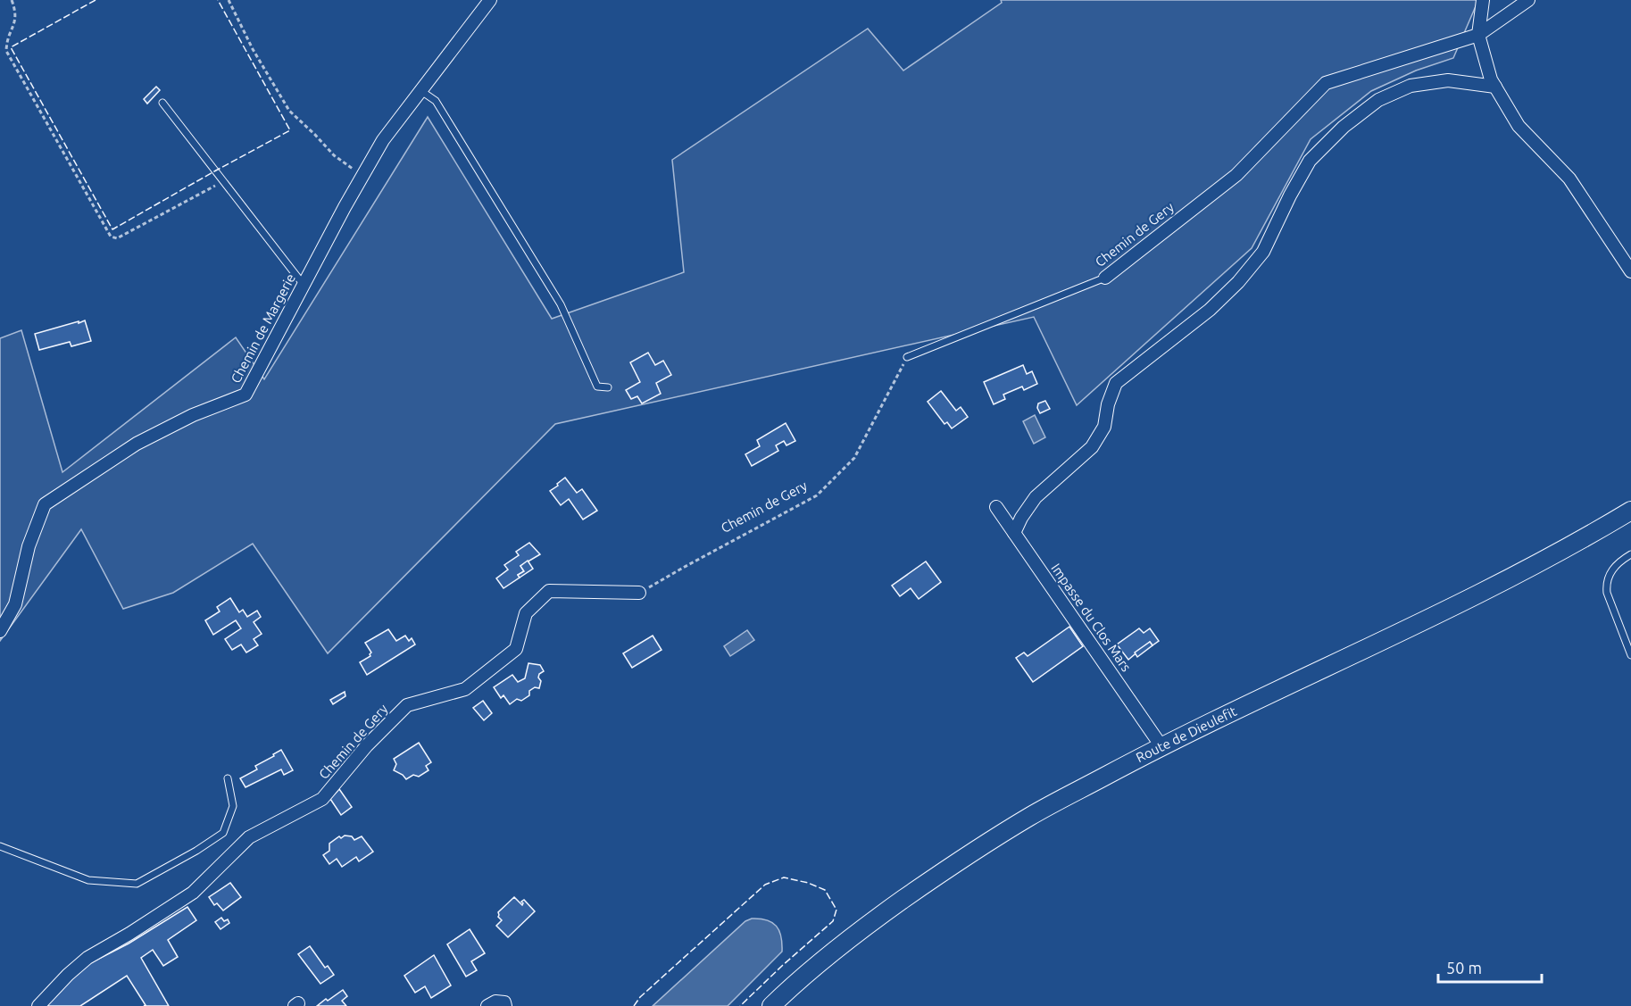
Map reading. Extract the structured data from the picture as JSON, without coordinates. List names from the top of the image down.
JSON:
{
  "streets": {
    "main road": ["Route de Dieulefit"],
    "street": ["Chemin de Gery", "Chemin de Margerie", "Impasse du Clos Mars"]
  },
  "crossings": [
    ["Impasse du Clos Mars", "Route de Dieulefit"]
  ],
  "scale_bar": "50 m"
}
